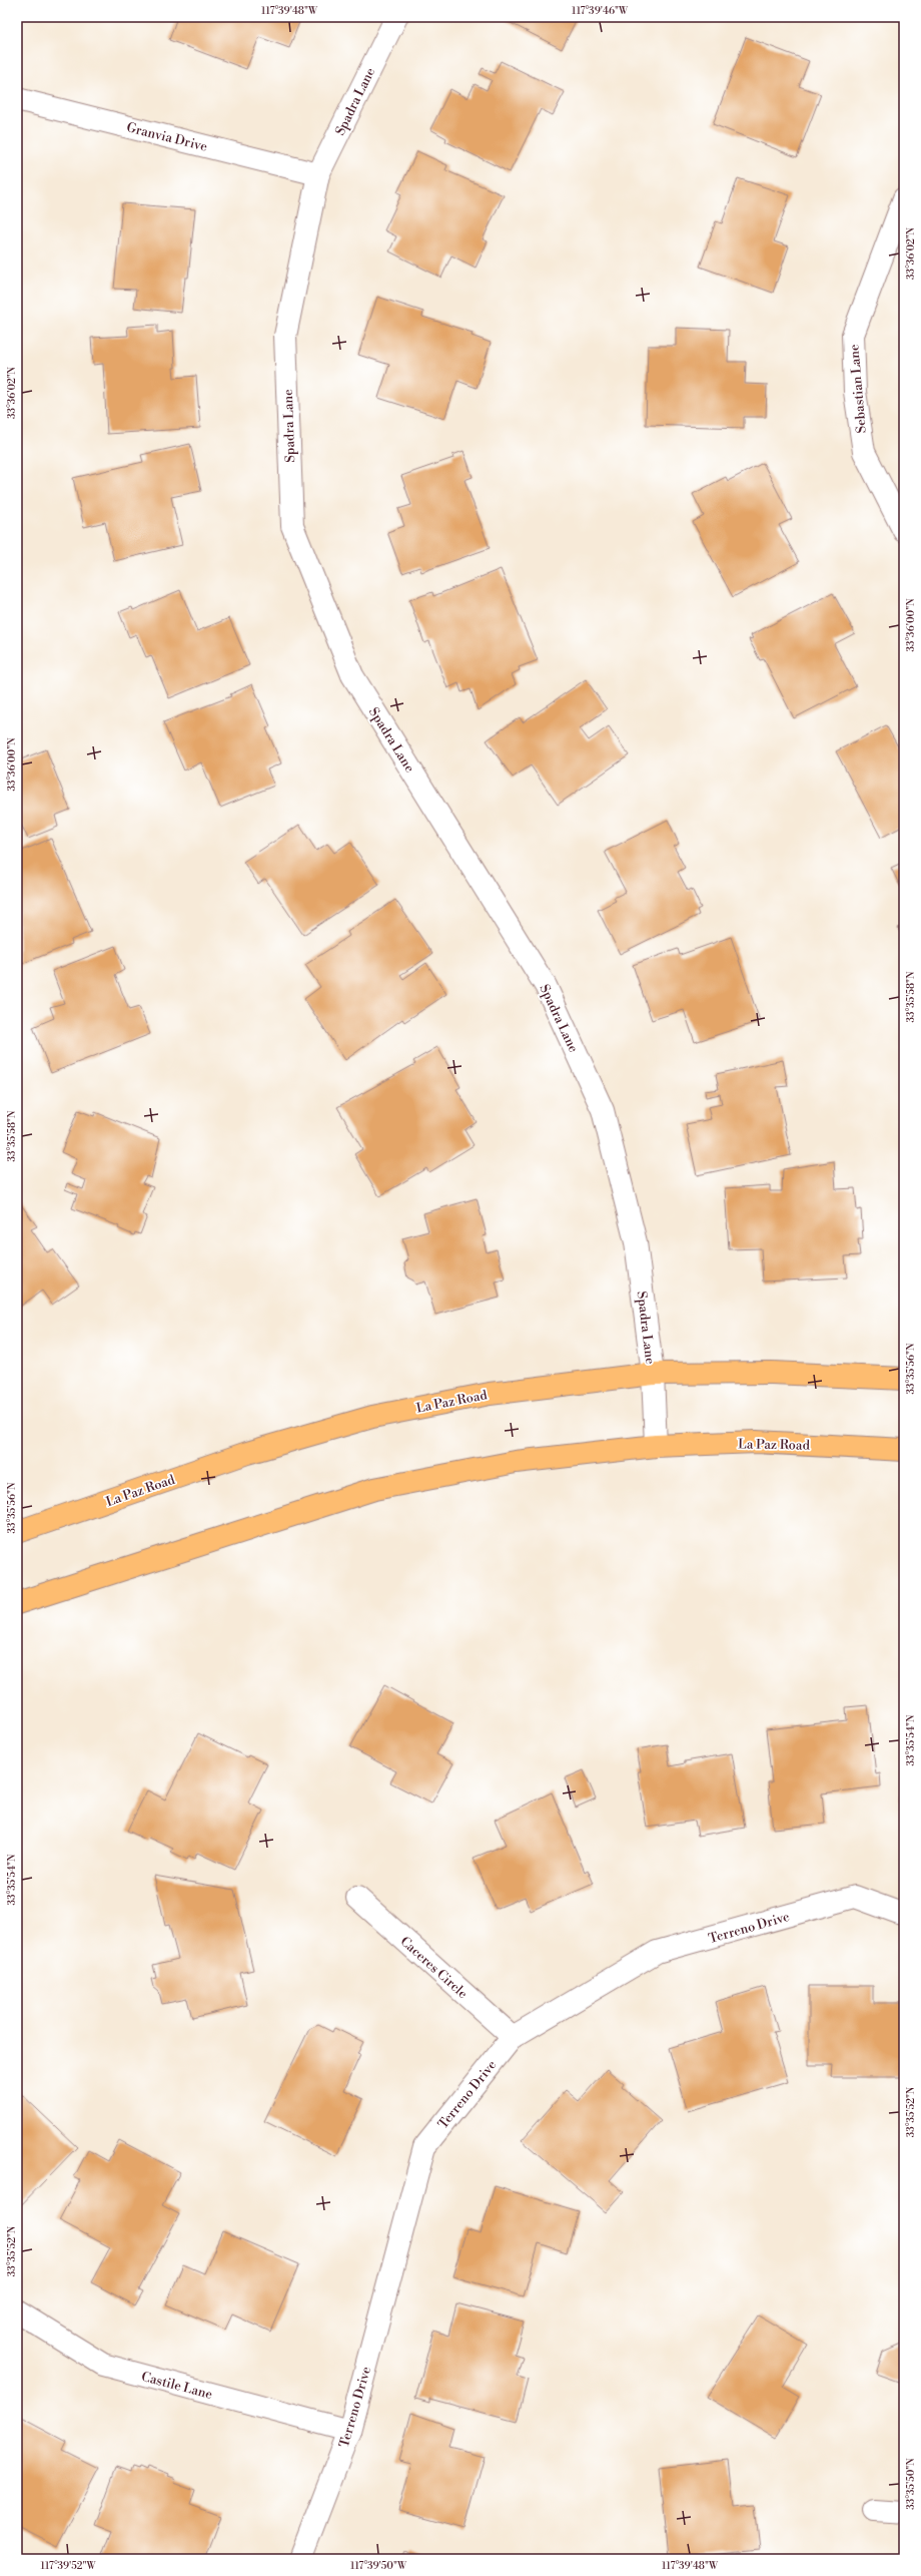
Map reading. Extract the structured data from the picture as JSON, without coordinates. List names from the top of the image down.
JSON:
{
  "streets": {
    "main road": ["La Paz Road"],
    "street": [
      "Spadra Lane",
      "Granvia Drive",
      "Sebastian Lane",
      "Terreno Drive",
      "Caceres Circle",
      "Castile Lane"
    ]
  },
  "crossings": [
    ["Spadra Lane", "Granvia Drive"],
    ["Spadra Lane", "La Paz Road"],
    ["Terreno Drive", "Caceres Circle"],
    ["Terreno Drive", "Castile Lane"]
  ],
  "coordinates": [
    "117°39'48\"W",
    "117°39'46\"W",
    "33°36'02\"N",
    "33°36'00\"N",
    "33°35'58\"N",
    "33°35'56\"N",
    "33°35'54\"N",
    "33°35'52\"N",
    "33°35'50\"N",
    "117°39'52\"W",
    "117°39'50\"W"
  ]
}
